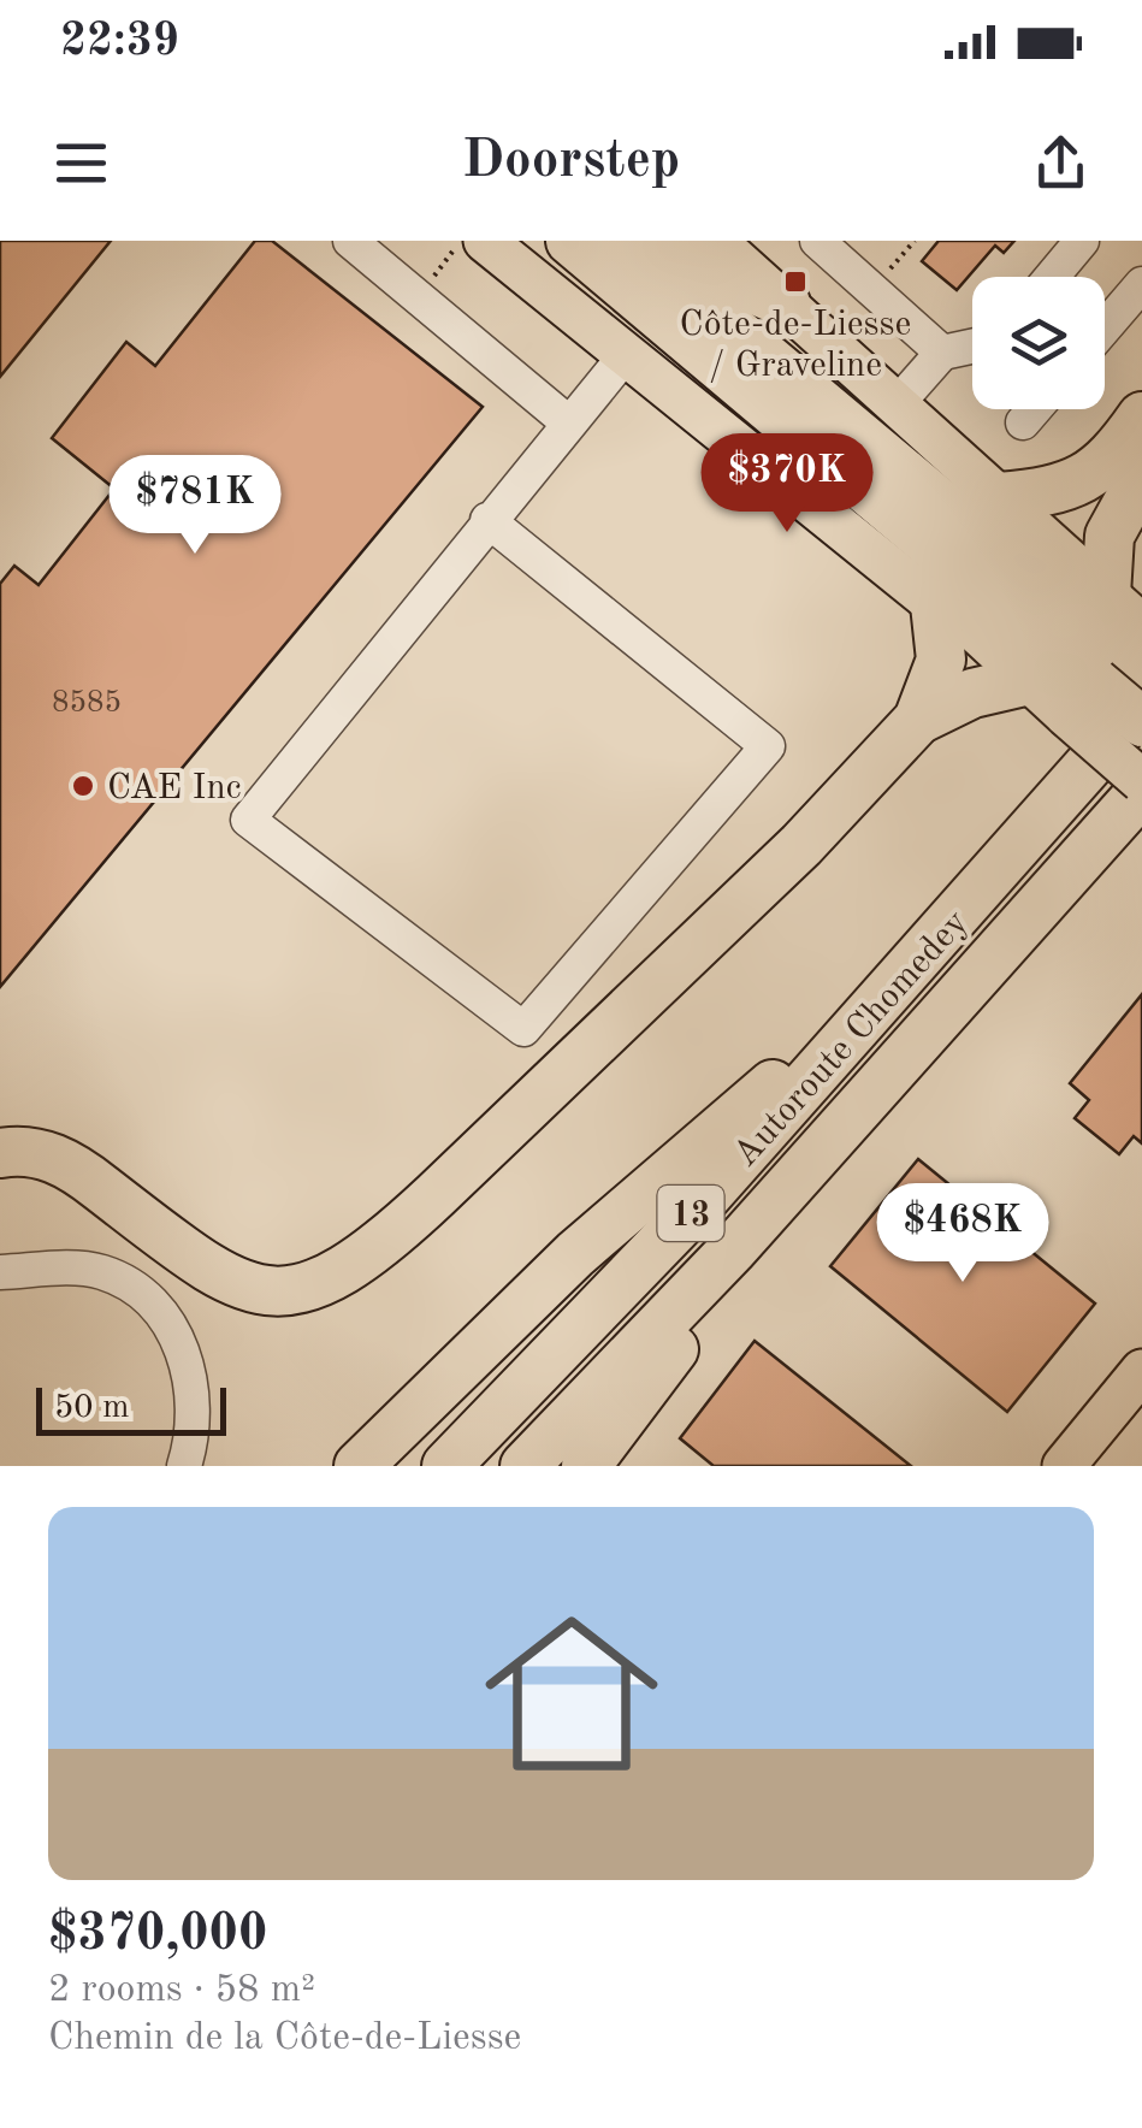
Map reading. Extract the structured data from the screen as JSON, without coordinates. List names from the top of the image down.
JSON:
{
  "streets": {
    "highway": ["Autoroute Chomedey", "13"]
  },
  "places": {
    "transit": ["Côte-de-Liesse / Graveline"],
    "other": ["CAE Inc"]
  },
  "house_numbers": ["8585"],
  "scale_bar": "50 m",
  "page": {
    "status": "22:39",
    "header": "Doorstep",
    "price": ["$370K", "$781K", "$468K"],
    "scale": "50 m",
    "list": [
      {
        "name": "$370,000",
        "note": "2 rooms · 58 m² · Chemin de la Côte-de-Liesse"
      }
    ]
  }
}
